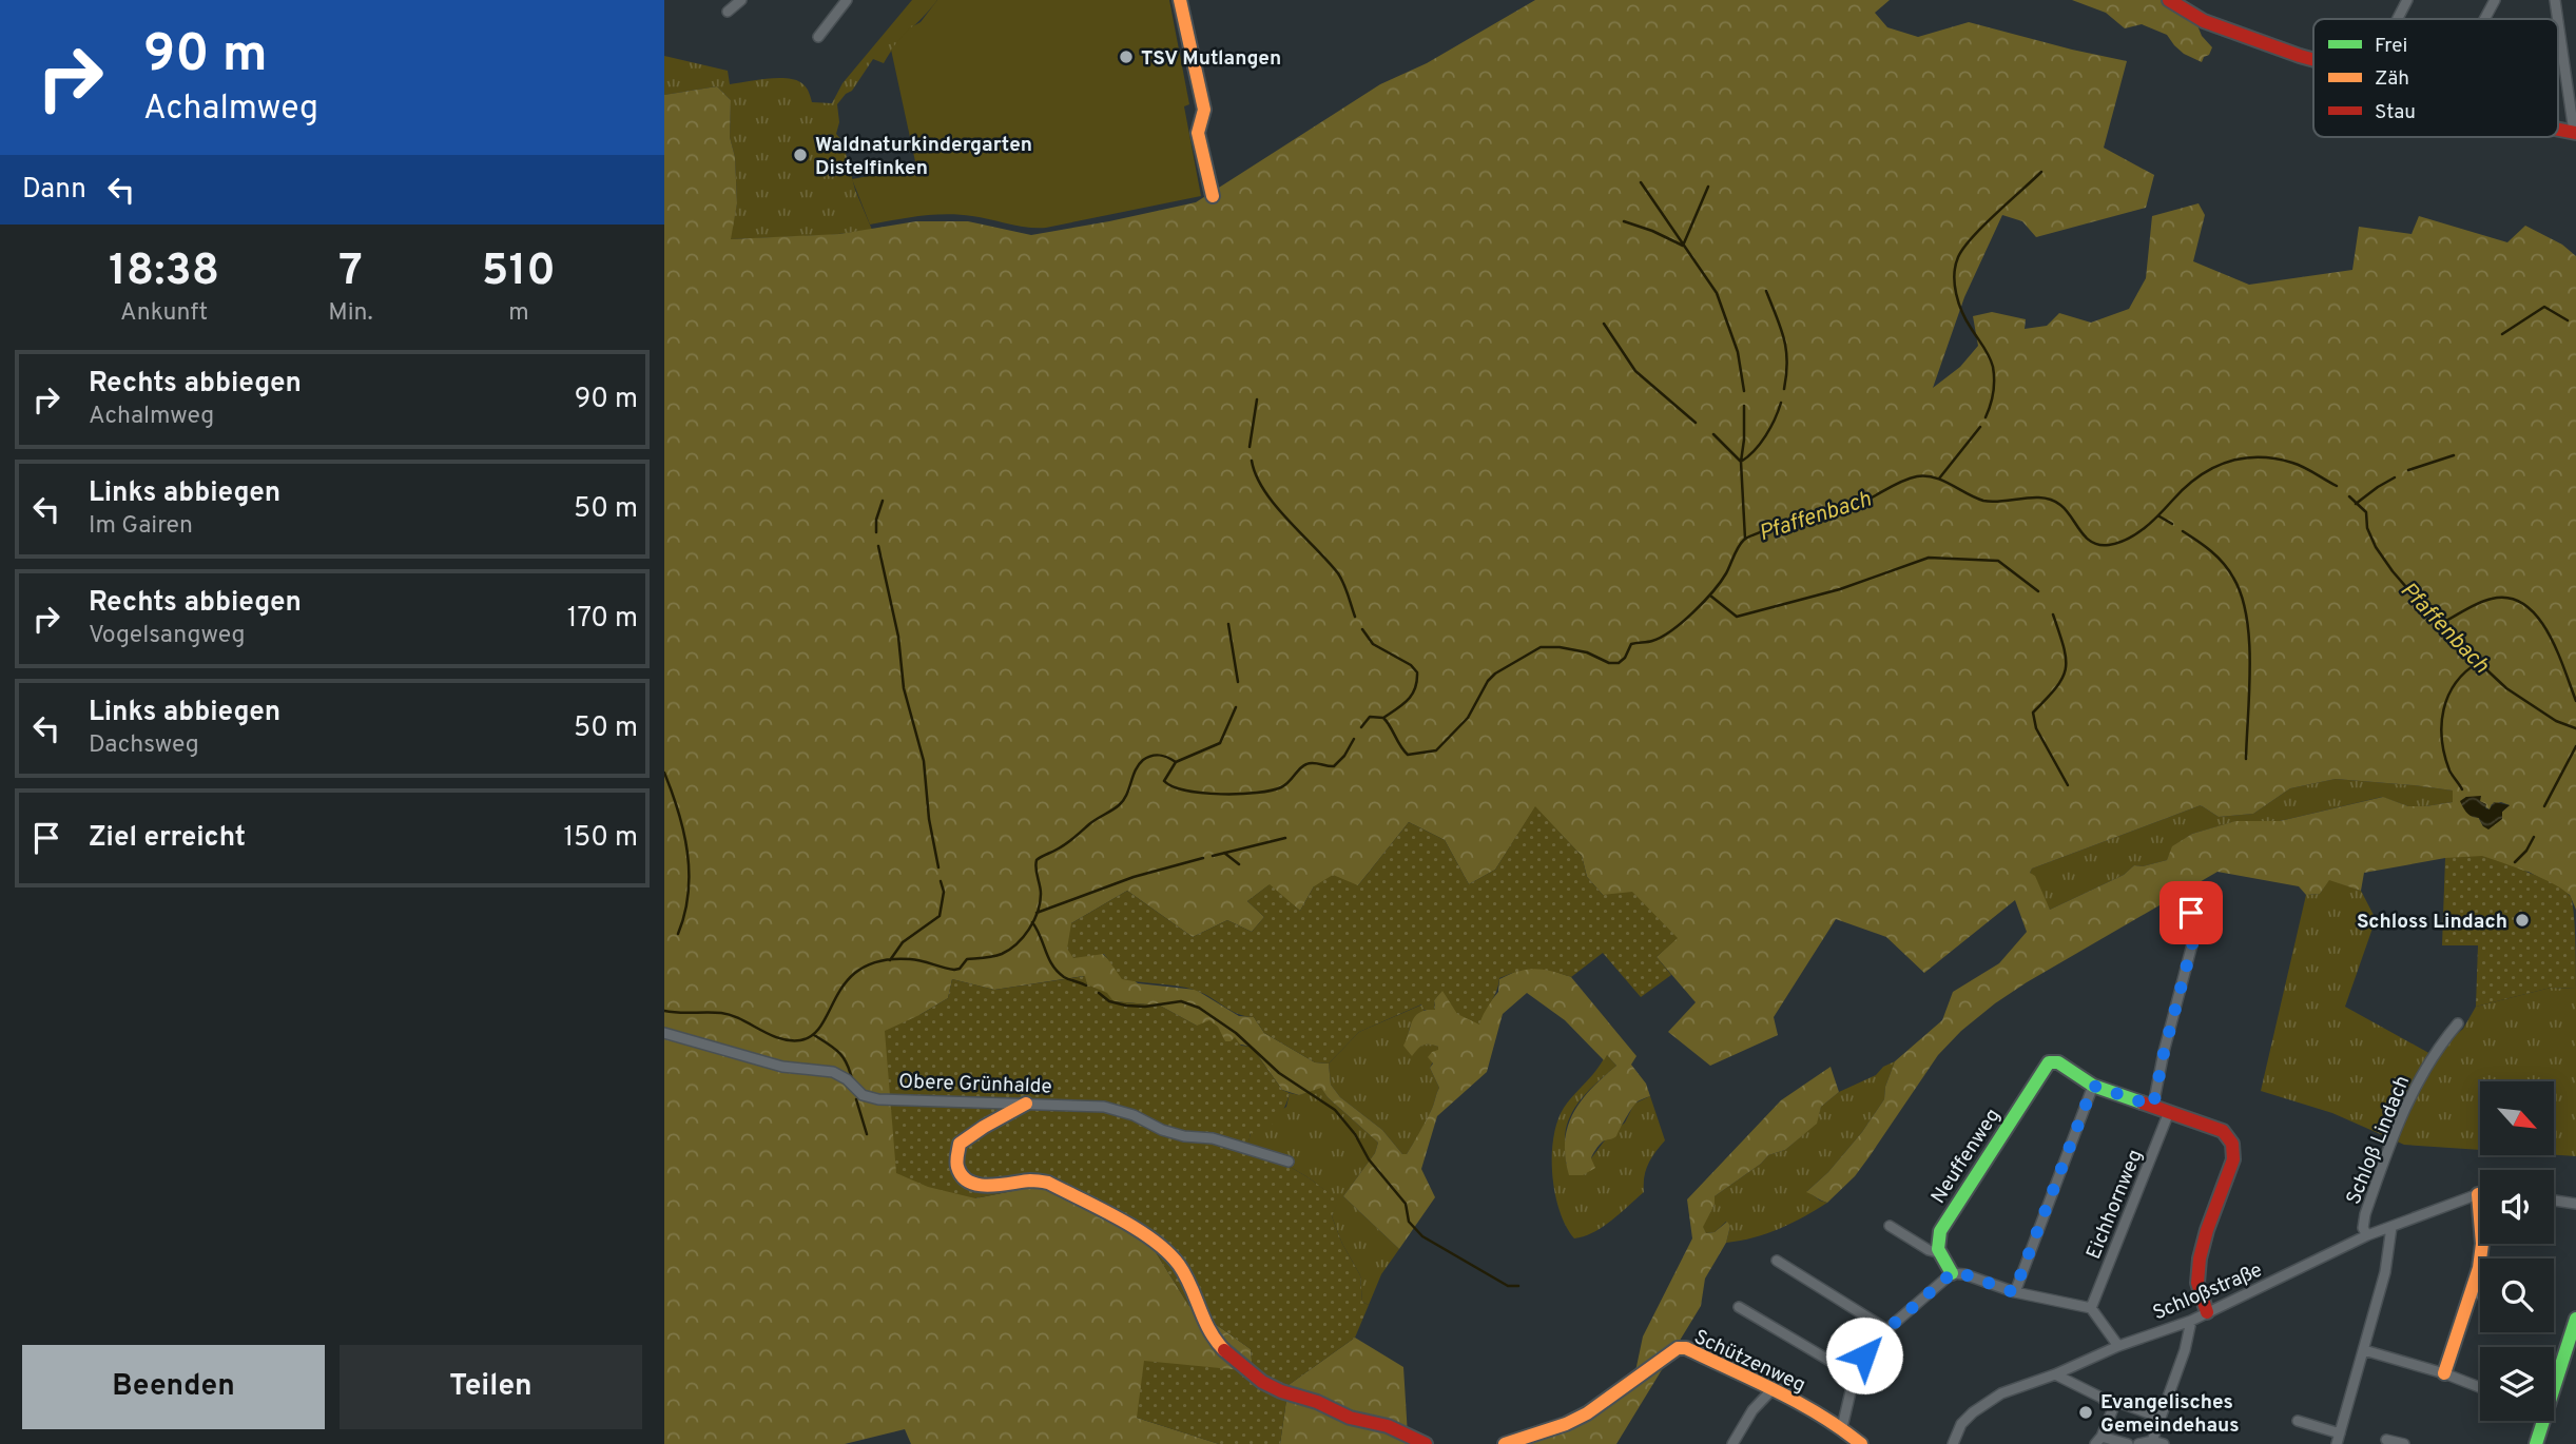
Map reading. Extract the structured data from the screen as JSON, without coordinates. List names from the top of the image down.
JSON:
{
  "streets": {
    "street": [
      "Obere Grünhalde",
      "Schloß Lindach",
      "Neuffenweg",
      "Eichhornweg",
      "Schloßstraße",
      "Schützenweg"
    ]
  },
  "crossings": [
    ["Schloß Lindach", "Schloßstraße"]
  ],
  "water": ["Pfaffenbach"],
  "places": [
    "TSV Mutlangen",
    "Waldnaturkindergarten Distelfinken",
    "Schloss Lindach",
    "Evangelisches Gemeindehaus"
  ],
  "legend": ["Frei", "Zäh", "Stau"],
  "north": "bottom right",
  "page": {
    "turn": ["90 m", "Achalmweg"],
    "then": "Dann",
    "eta": [
      "18:38",
      "Ankunft",
      "7",
      "Min.",
      "510",
      "m"
    ],
    "list": [
      {
        "name": "Rechts abbiegen",
        "note": "Achalmweg",
        "value": "90 m"
      },
      {
        "name": "Links abbiegen",
        "note": "Im Gairen",
        "value": "50 m"
      },
      {
        "name": "Rechts abbiegen",
        "note": "Vogelsangweg",
        "value": "170 m"
      },
      {
        "name": "Links abbiegen",
        "note": "Dachsweg",
        "value": "50 m"
      },
      {
        "name": "Ziel erreicht",
        "value": "150 m"
      }
    ],
    "buttons": ["Beenden", "Teilen"]
  }
}
